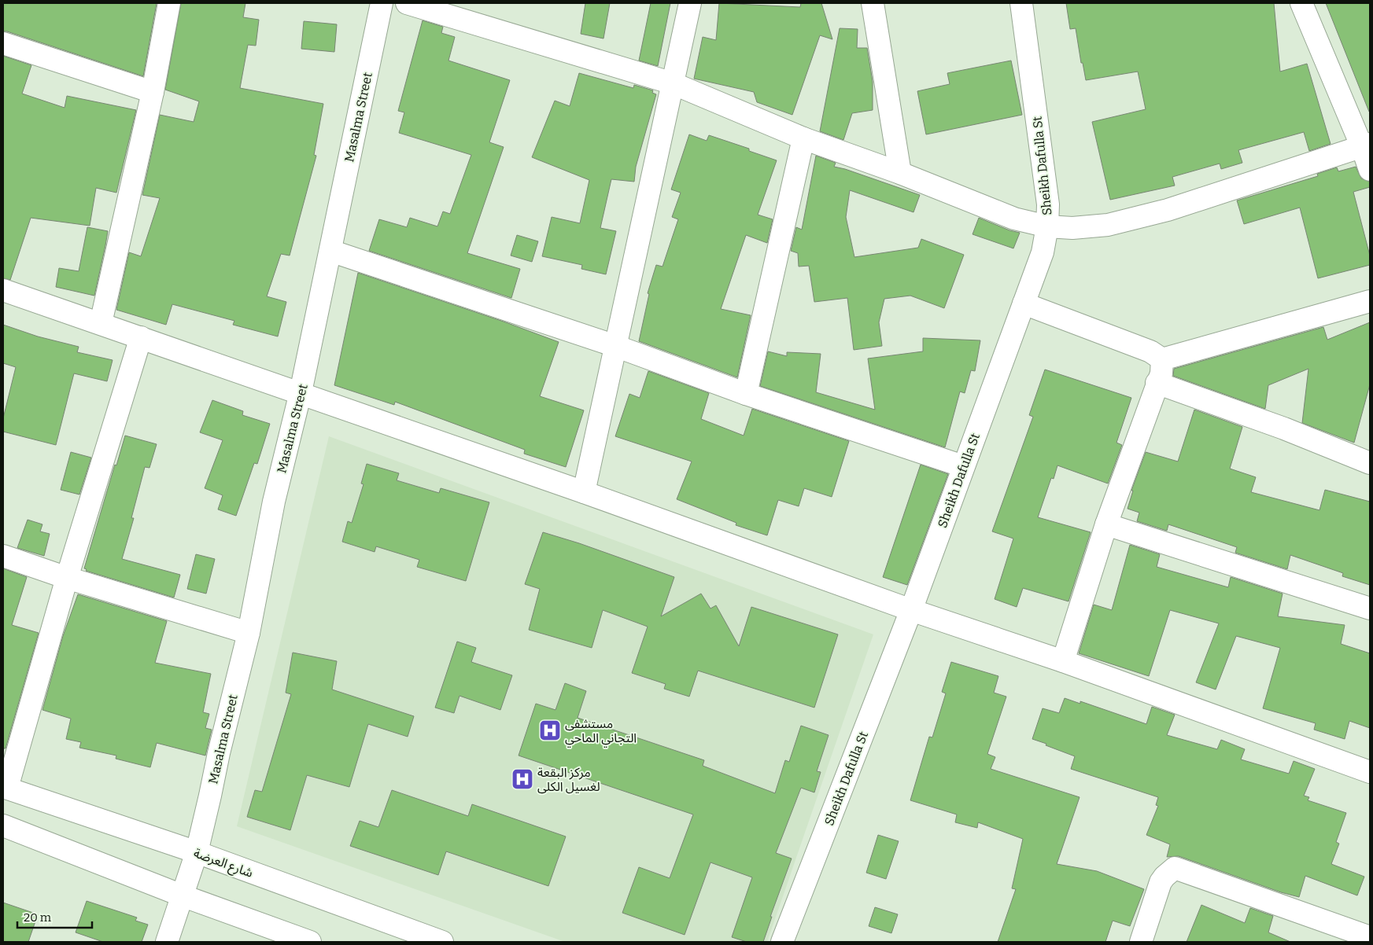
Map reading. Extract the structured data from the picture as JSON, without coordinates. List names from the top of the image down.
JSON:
{
  "streets": {
    "street": ["Masalma Street", "Sheikh Dafulla St", "شارع العرضة"]
  },
  "crossings": [
    ["Masalma Street", "شارع العرضة"]
  ],
  "places": {
    "hospital": ["مستشفى التجاني الماحي", "مركز البقعة لغسيل الكلى"]
  },
  "scale_bar": "20 m"
}
